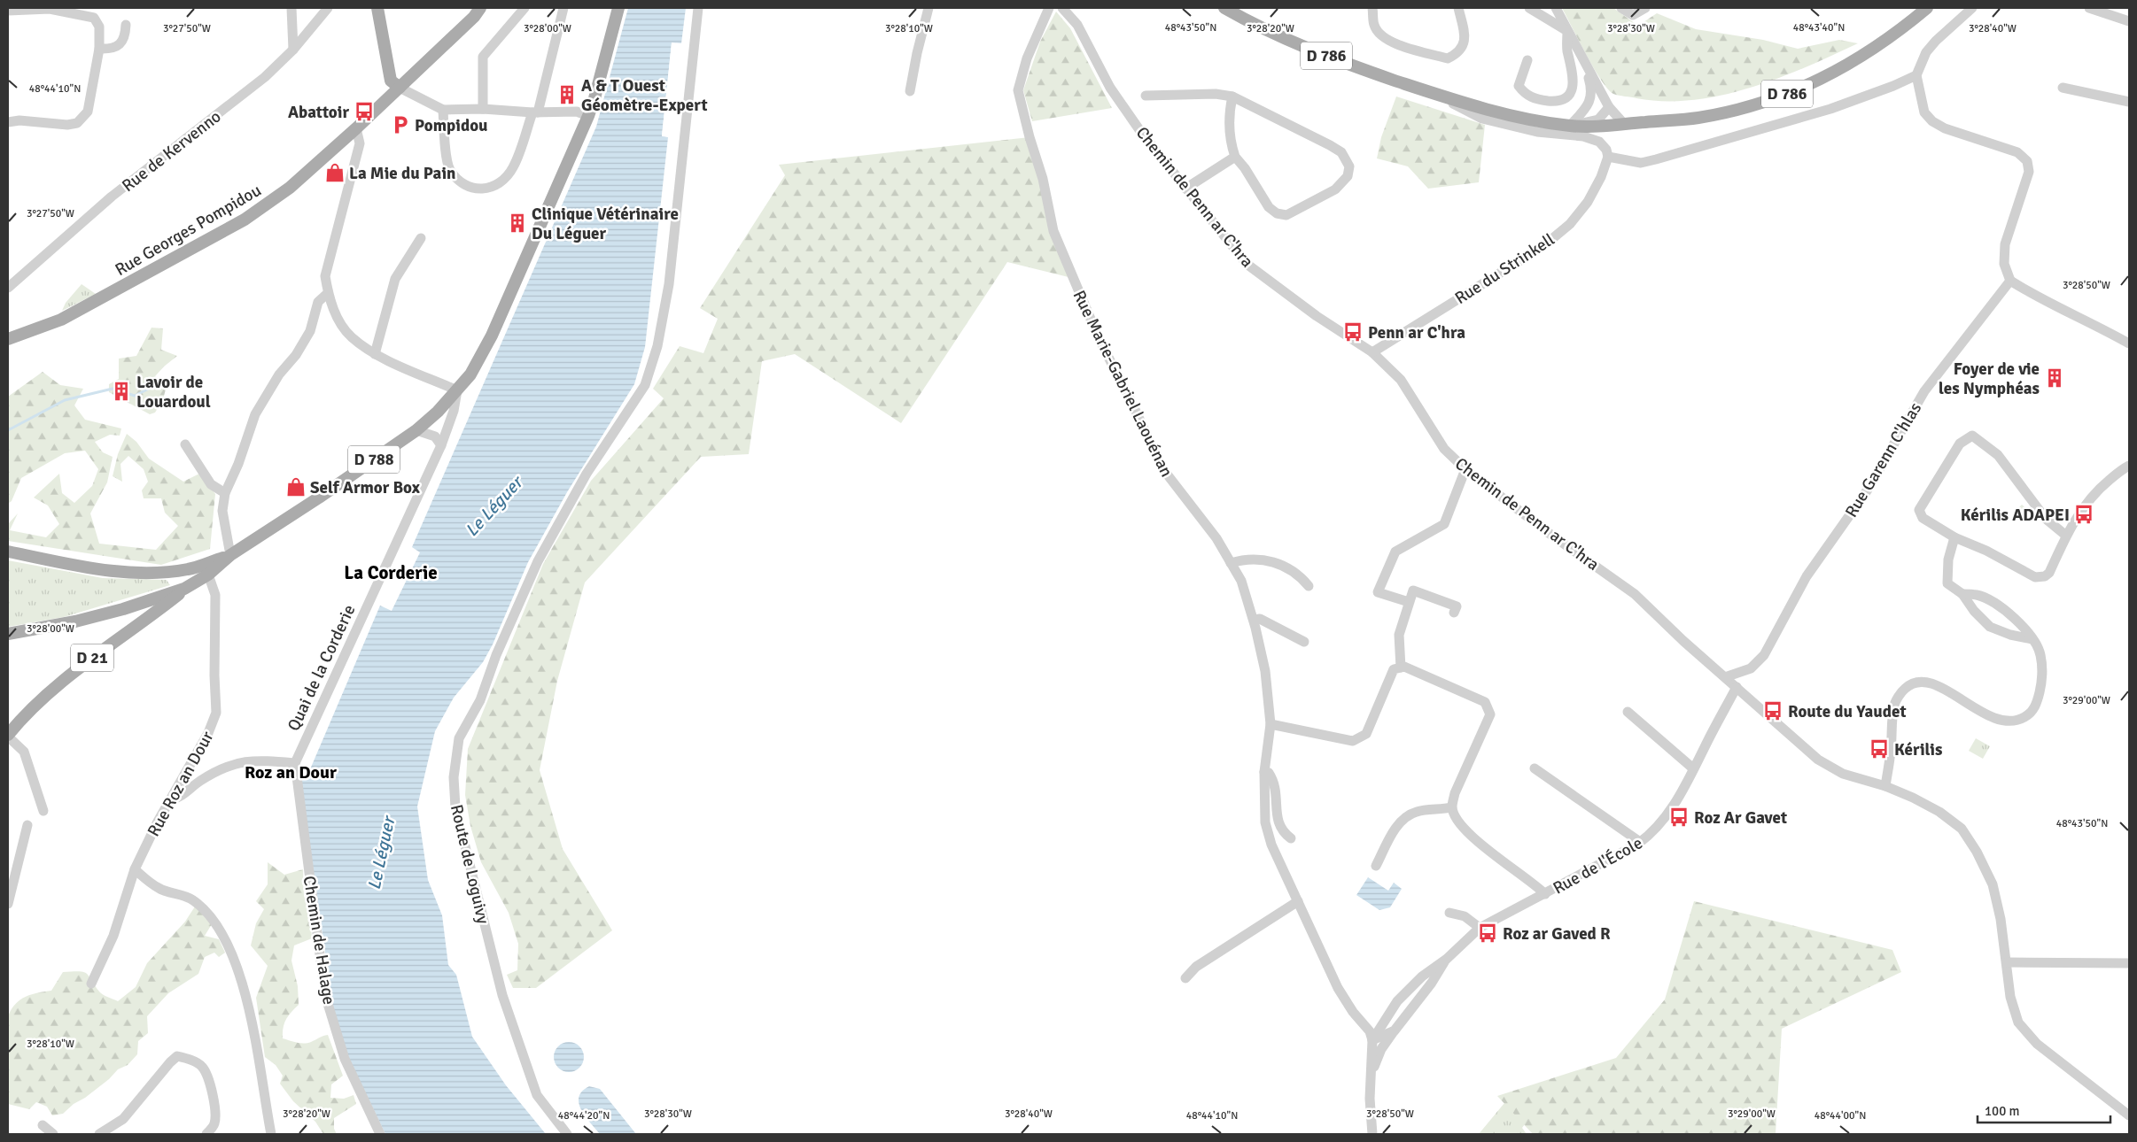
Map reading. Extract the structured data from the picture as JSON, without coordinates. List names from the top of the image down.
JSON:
{
  "streets": {
    "main road": [
      "D 786",
      "Rue Georges Pompidou",
      "D 788",
      "D 21"
    ],
    "street": [
      "Rue de Kervenno",
      "Chemin de Penn ar C'hra",
      "Rue du Strinkell",
      "Rue Marie-Gabriel Laouénan",
      "Rue Garenn C'hlas",
      "Quai de la Corderie",
      "Rue Roz an Dour",
      "Route de Loguivy",
      "Rue de l'École",
      "Chemin de Halage"
    ]
  },
  "crossings": [
    ["Chemin de Penn ar C'hra", "Rue du Strinkell"],
    ["Chemin de Penn ar C'hra", "Rue Garenn C'hlas"],
    ["Chemin de Penn ar C'hra", "Rue de l'École"],
    ["Rue Marie-Gabriel Laouénan", "Rue de l'École"],
    ["D 788", "D 21"],
    ["D 788", "Quai de la Corderie"],
    ["D 788", "Rue Roz an Dour"],
    ["Quai de la Corderie", "Chemin de Halage"]
  ],
  "districts": ["La Corderie", "Roz an Dour"],
  "water": ["Le Léguer"],
  "places": {
    "building": [
      "A & T Ouest Géomètre-Expert",
      "Clinique Vétérinaire Du Léguer",
      "Foyer de vie les Nymphéas",
      "Lavoir de Louardoul"
    ],
    "bus stop": [
      "Abattoir",
      "Penn ar C'hra",
      "Kérilis ADAPEI",
      "Route du Yaudet",
      "Kérilis",
      "Roz Ar Gavet",
      "Roz ar Gaved R"
    ],
    "parking": ["Pompidou"],
    "shop": ["La Mie du Pain", "Self Armor Box"]
  },
  "scale_bar": "100 m",
  "coordinates": [
    "48°43'50\"N",
    "48°43'40\"N",
    "3°27'50\"W",
    "3°28'00\"W",
    "3°28'10\"W",
    "3°28'20\"W",
    "3°28'30\"W",
    "3°28'40\"W",
    "48°44'10\"N",
    "3°28'50\"W",
    "3°29'00\"W",
    "48°44'20\"N",
    "48°44'00\"N"
  ]
}
